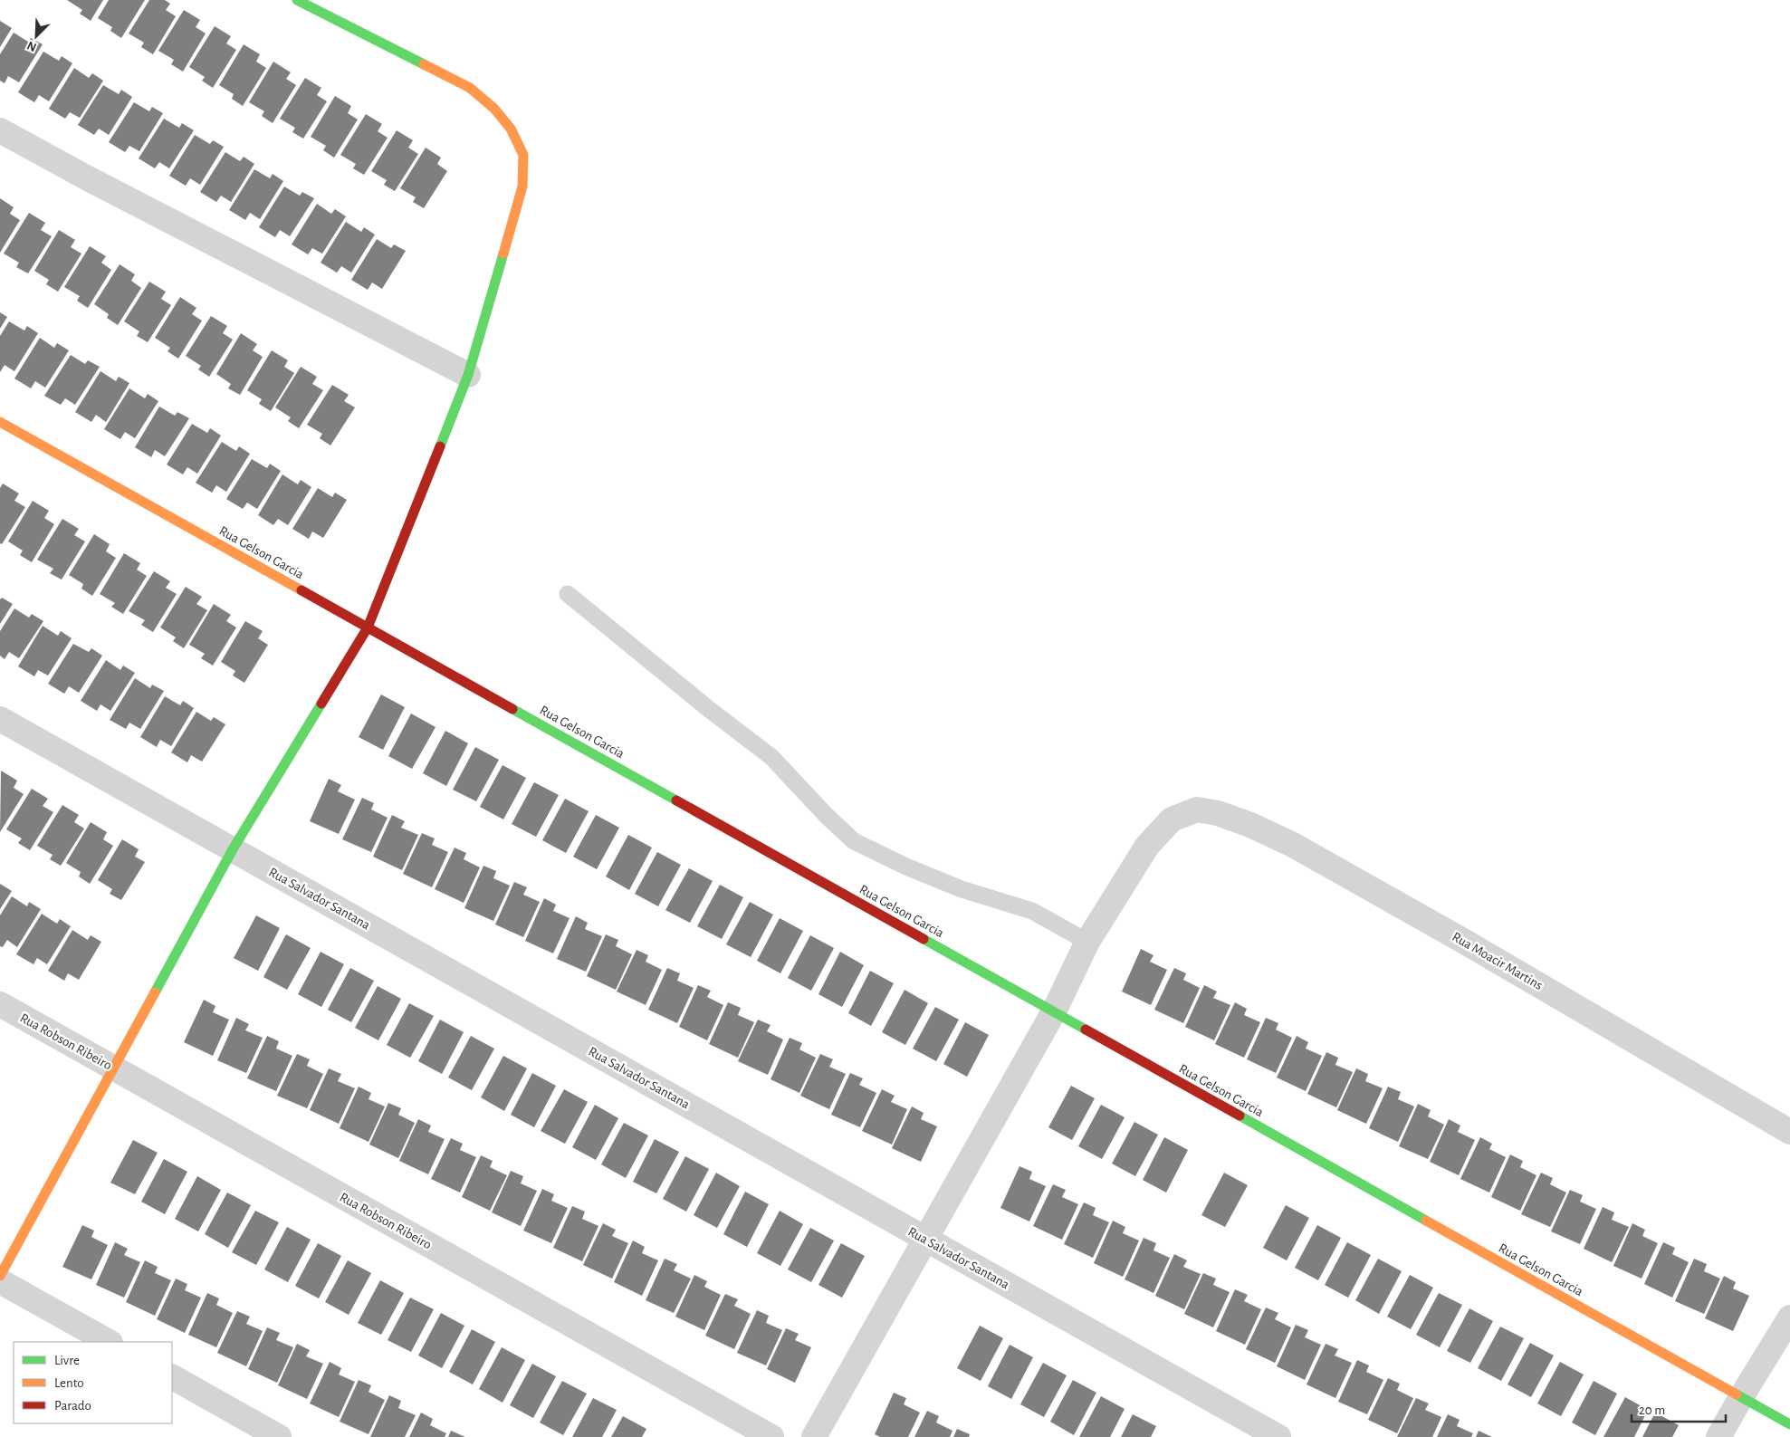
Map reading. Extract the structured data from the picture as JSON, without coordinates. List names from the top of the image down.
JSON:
{
  "streets": {
    "street": [
      "Rua Gelson Garcia",
      "Rua Salvador Santana",
      "Rua Moacir Martins",
      "Rua Robson Ribeiro"
    ]
  },
  "legend": ["Livre", "Lento", "Parado"],
  "scale_bar": "20 m",
  "north": "bottom left"
}
